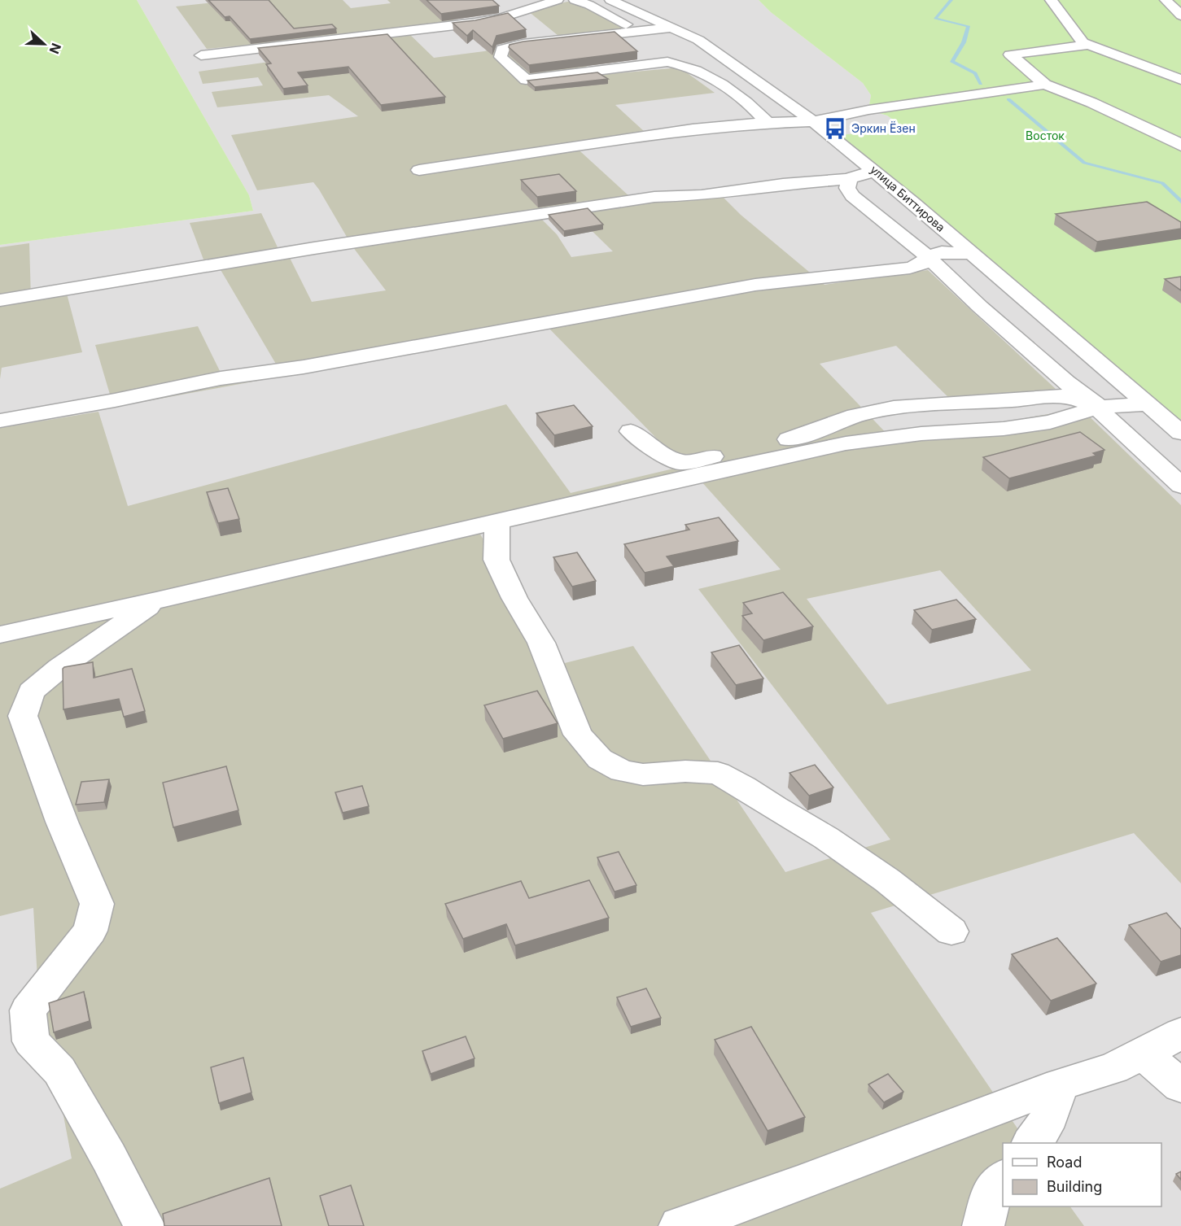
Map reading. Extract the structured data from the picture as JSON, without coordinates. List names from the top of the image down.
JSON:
{
  "streets": {
    "street": ["улица Биттирова"]
  },
  "parks": ["Восток"],
  "places": {
    "bus stop": ["Эркин Ёзен"]
  },
  "legend": ["Road", "Building"],
  "north": "right"
}
